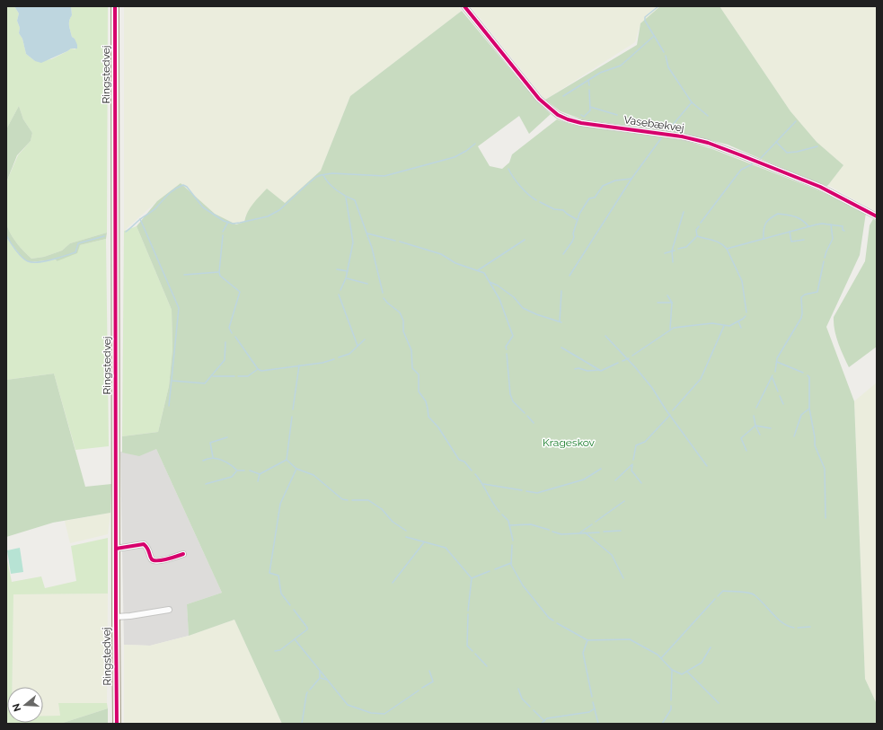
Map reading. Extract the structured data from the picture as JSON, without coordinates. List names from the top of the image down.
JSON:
{
  "streets": {
    "main road": ["Ringstedvej"],
    "street": ["Vasebækvej"]
  },
  "parks": ["Krageskov"],
  "north": "left"
}
